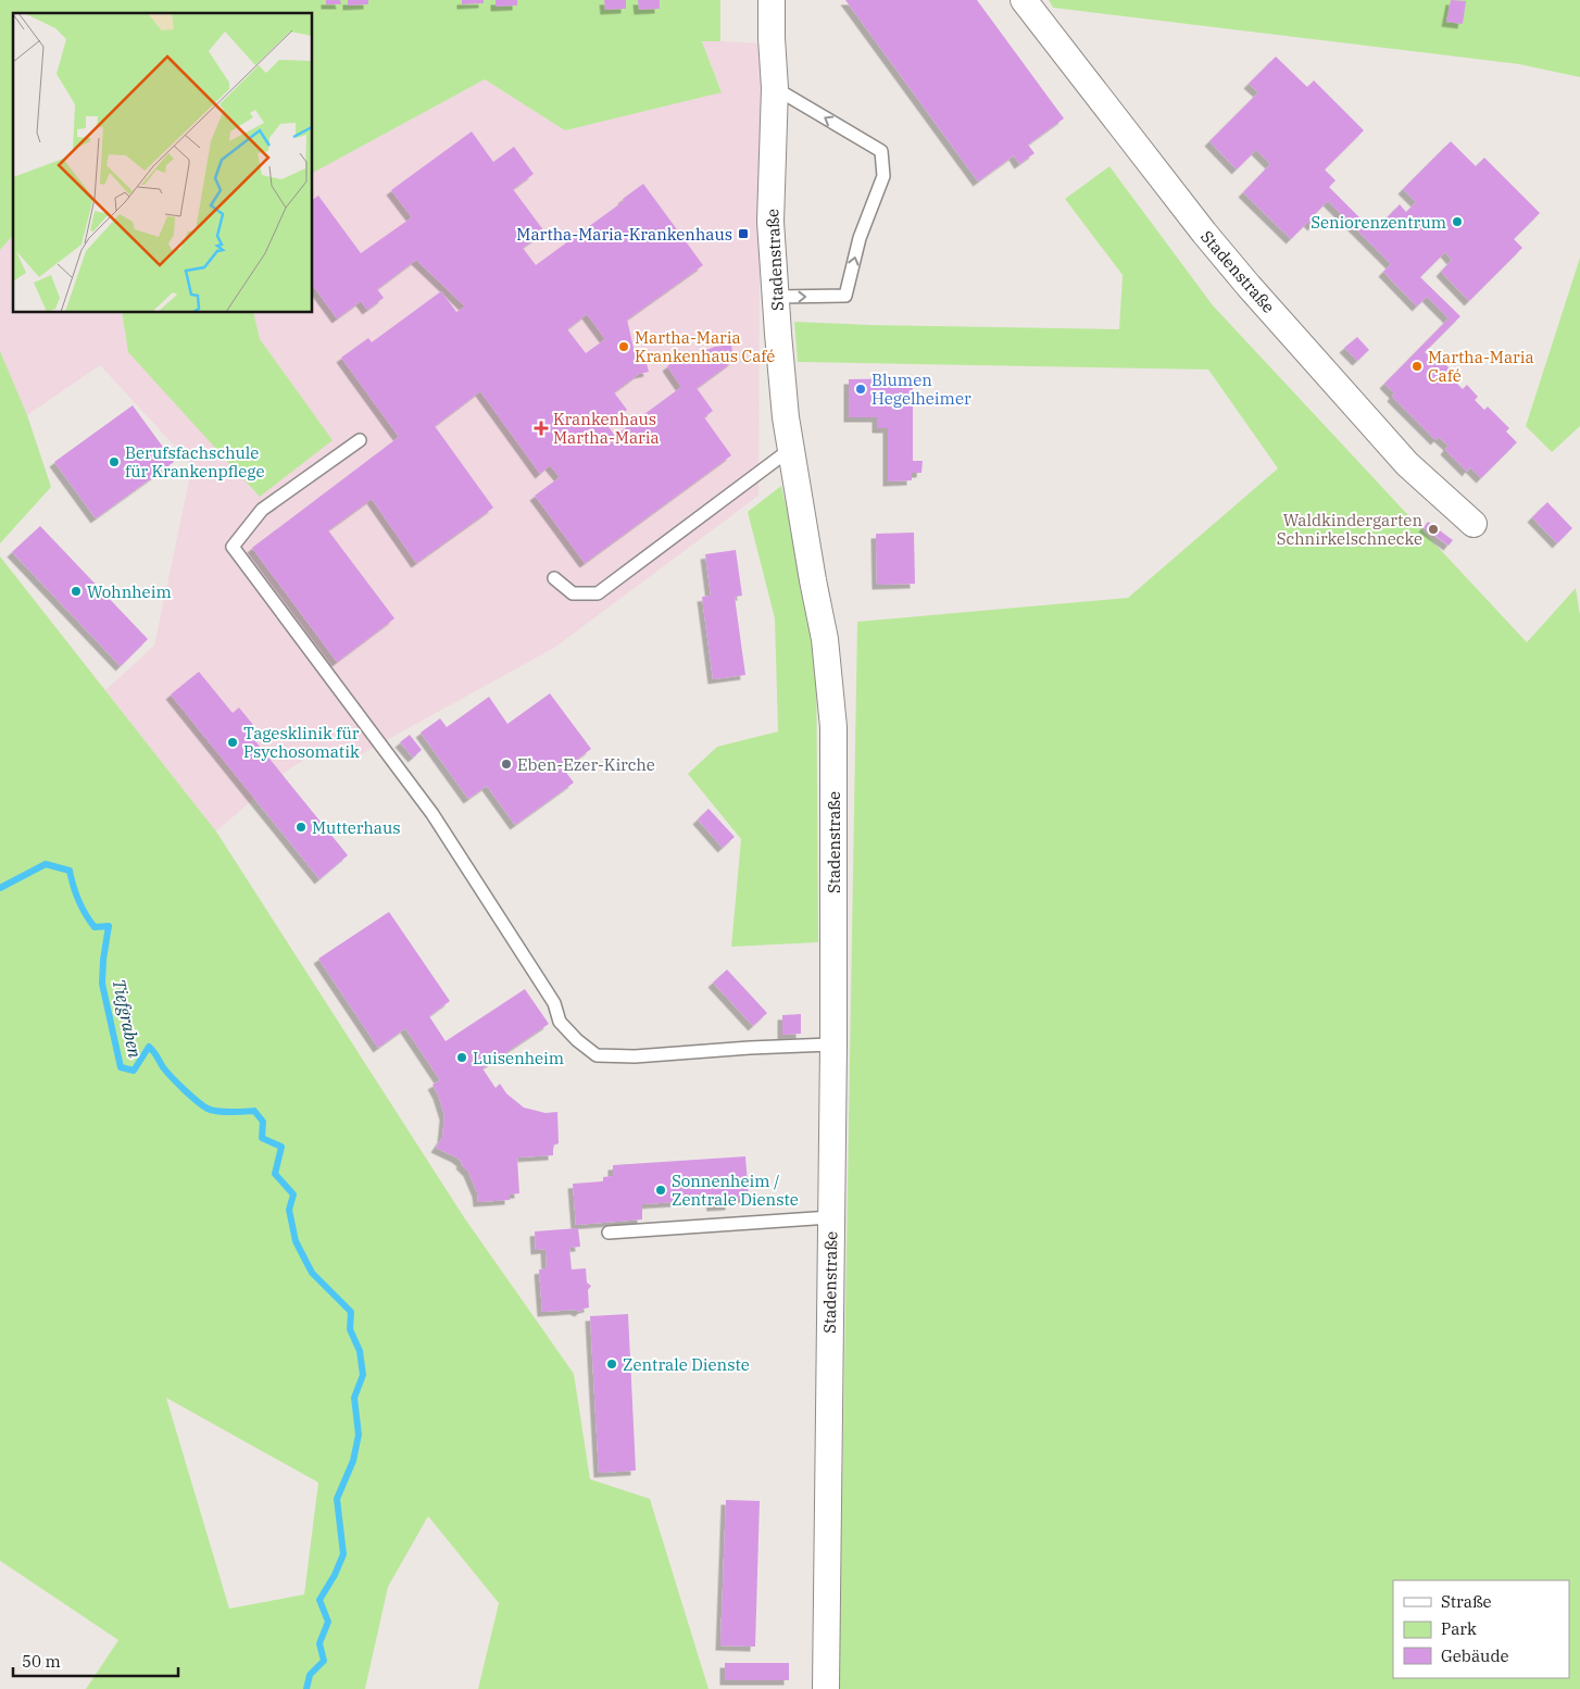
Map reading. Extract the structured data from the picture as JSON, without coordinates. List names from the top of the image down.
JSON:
{
  "streets": {
    "street": ["Stadenstraße"]
  },
  "water": ["Tiefgraben"],
  "places": {
    "other": [
      "Seniorenzentrum",
      "Martha-Maria Krankenhaus Café",
      "Martha-Maria Café",
      "Blumen Hegelheimer",
      "Berufsfachschule für Krankenpflege",
      "Waldkindergarten Schnirkelschnecke",
      "Wohnheim",
      "Tagesklinik für Psychosomatik",
      "Eben-Ezer-Kirche",
      "Mutterhaus",
      "Luisenheim",
      "Sonnenheim / Zentrale Dienste",
      "Zentrale Dienste"
    ],
    "transit": ["Martha-Maria-Krankenhaus"],
    "health": ["Krankenhaus Martha-Maria"]
  },
  "legend": ["Straße", "Park", "Gebäude"],
  "scale_bar": "50 m"
}
